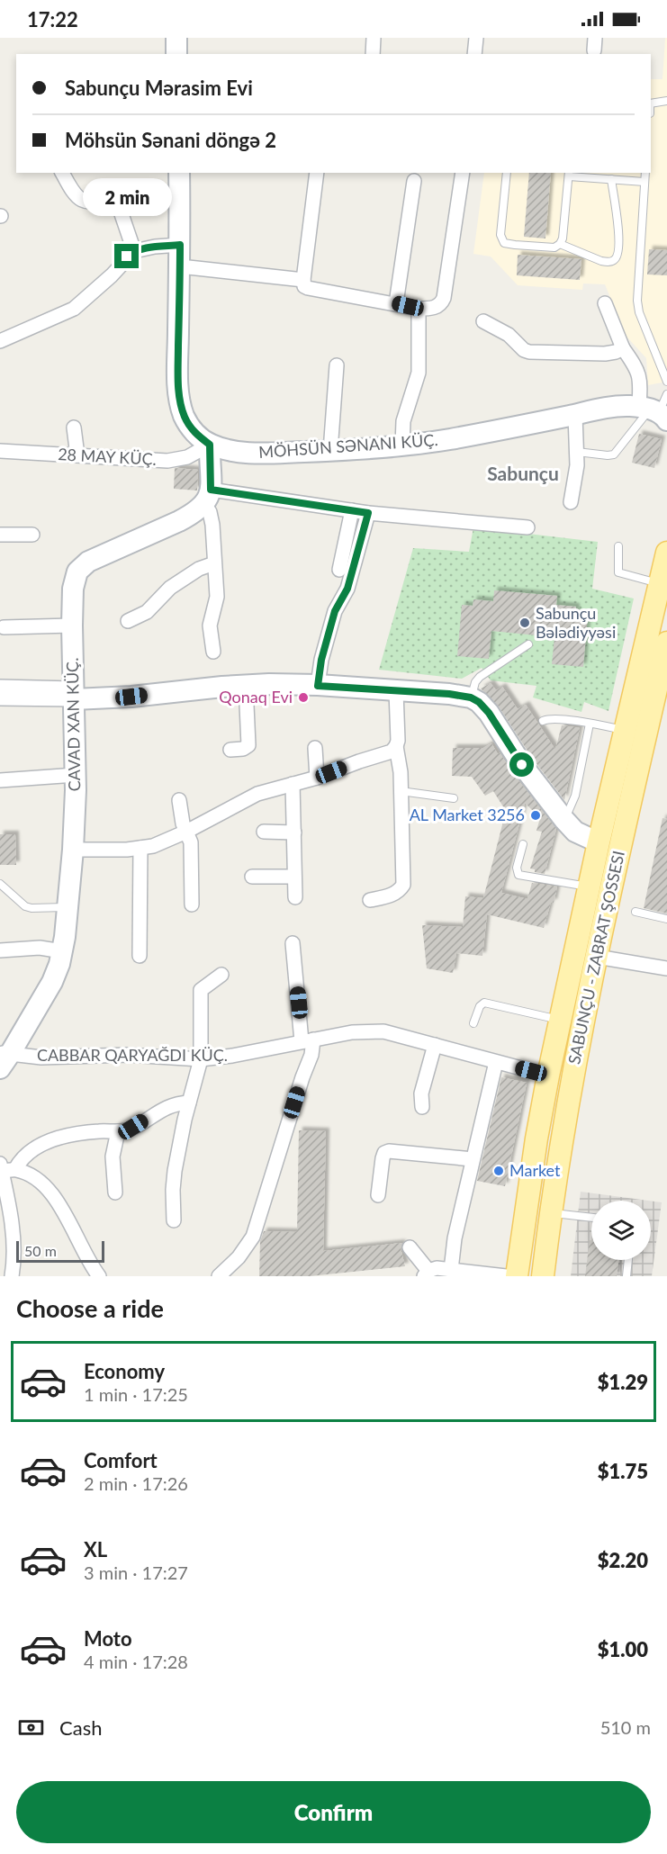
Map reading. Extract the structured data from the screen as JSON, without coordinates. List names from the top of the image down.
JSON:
{
  "streets": {
    "main road": ["SABUNÇU - ZABRAT ŞOSSESI"],
    "street": ["MÖHSÜN SƏNANI KÜÇ.", "28 MAY KÜÇ.", "CAVAD XAN KÜÇ."]
  },
  "crossings": [
    ["MÖHSÜN SƏNANI KÜÇ.", "28 MAY KÜÇ."]
  ],
  "districts": ["Sabunçu"],
  "places": [
    "Sabunçu Bələdiyyəsi",
    "Qonaq Evi",
    "AL Market 3256",
    "Market"
  ],
  "scale_bar": "50 m",
  "page": {
    "status": "17:22",
    "banner": ["Sabunçu Mərasim Evi", "Möhsün Sənani döngə 2"],
    "bubble": "2 min",
    "scale": "50 m",
    "heading": "Choose a ride",
    "list": [
      {
        "name": "Economy",
        "note": "1 min · 17:25",
        "value": "$1.29"
      },
      {
        "name": "Comfort",
        "note": "2 min · 17:26",
        "value": "$1.75"
      },
      {
        "name": "XL",
        "note": "3 min · 17:27",
        "value": "$2.20"
      },
      {
        "name": "Moto",
        "note": "4 min · 17:28",
        "value": "$1.00"
      }
    ],
    "pay": ["Cash", "510 m"],
    "buttons": "Confirm"
  }
}
